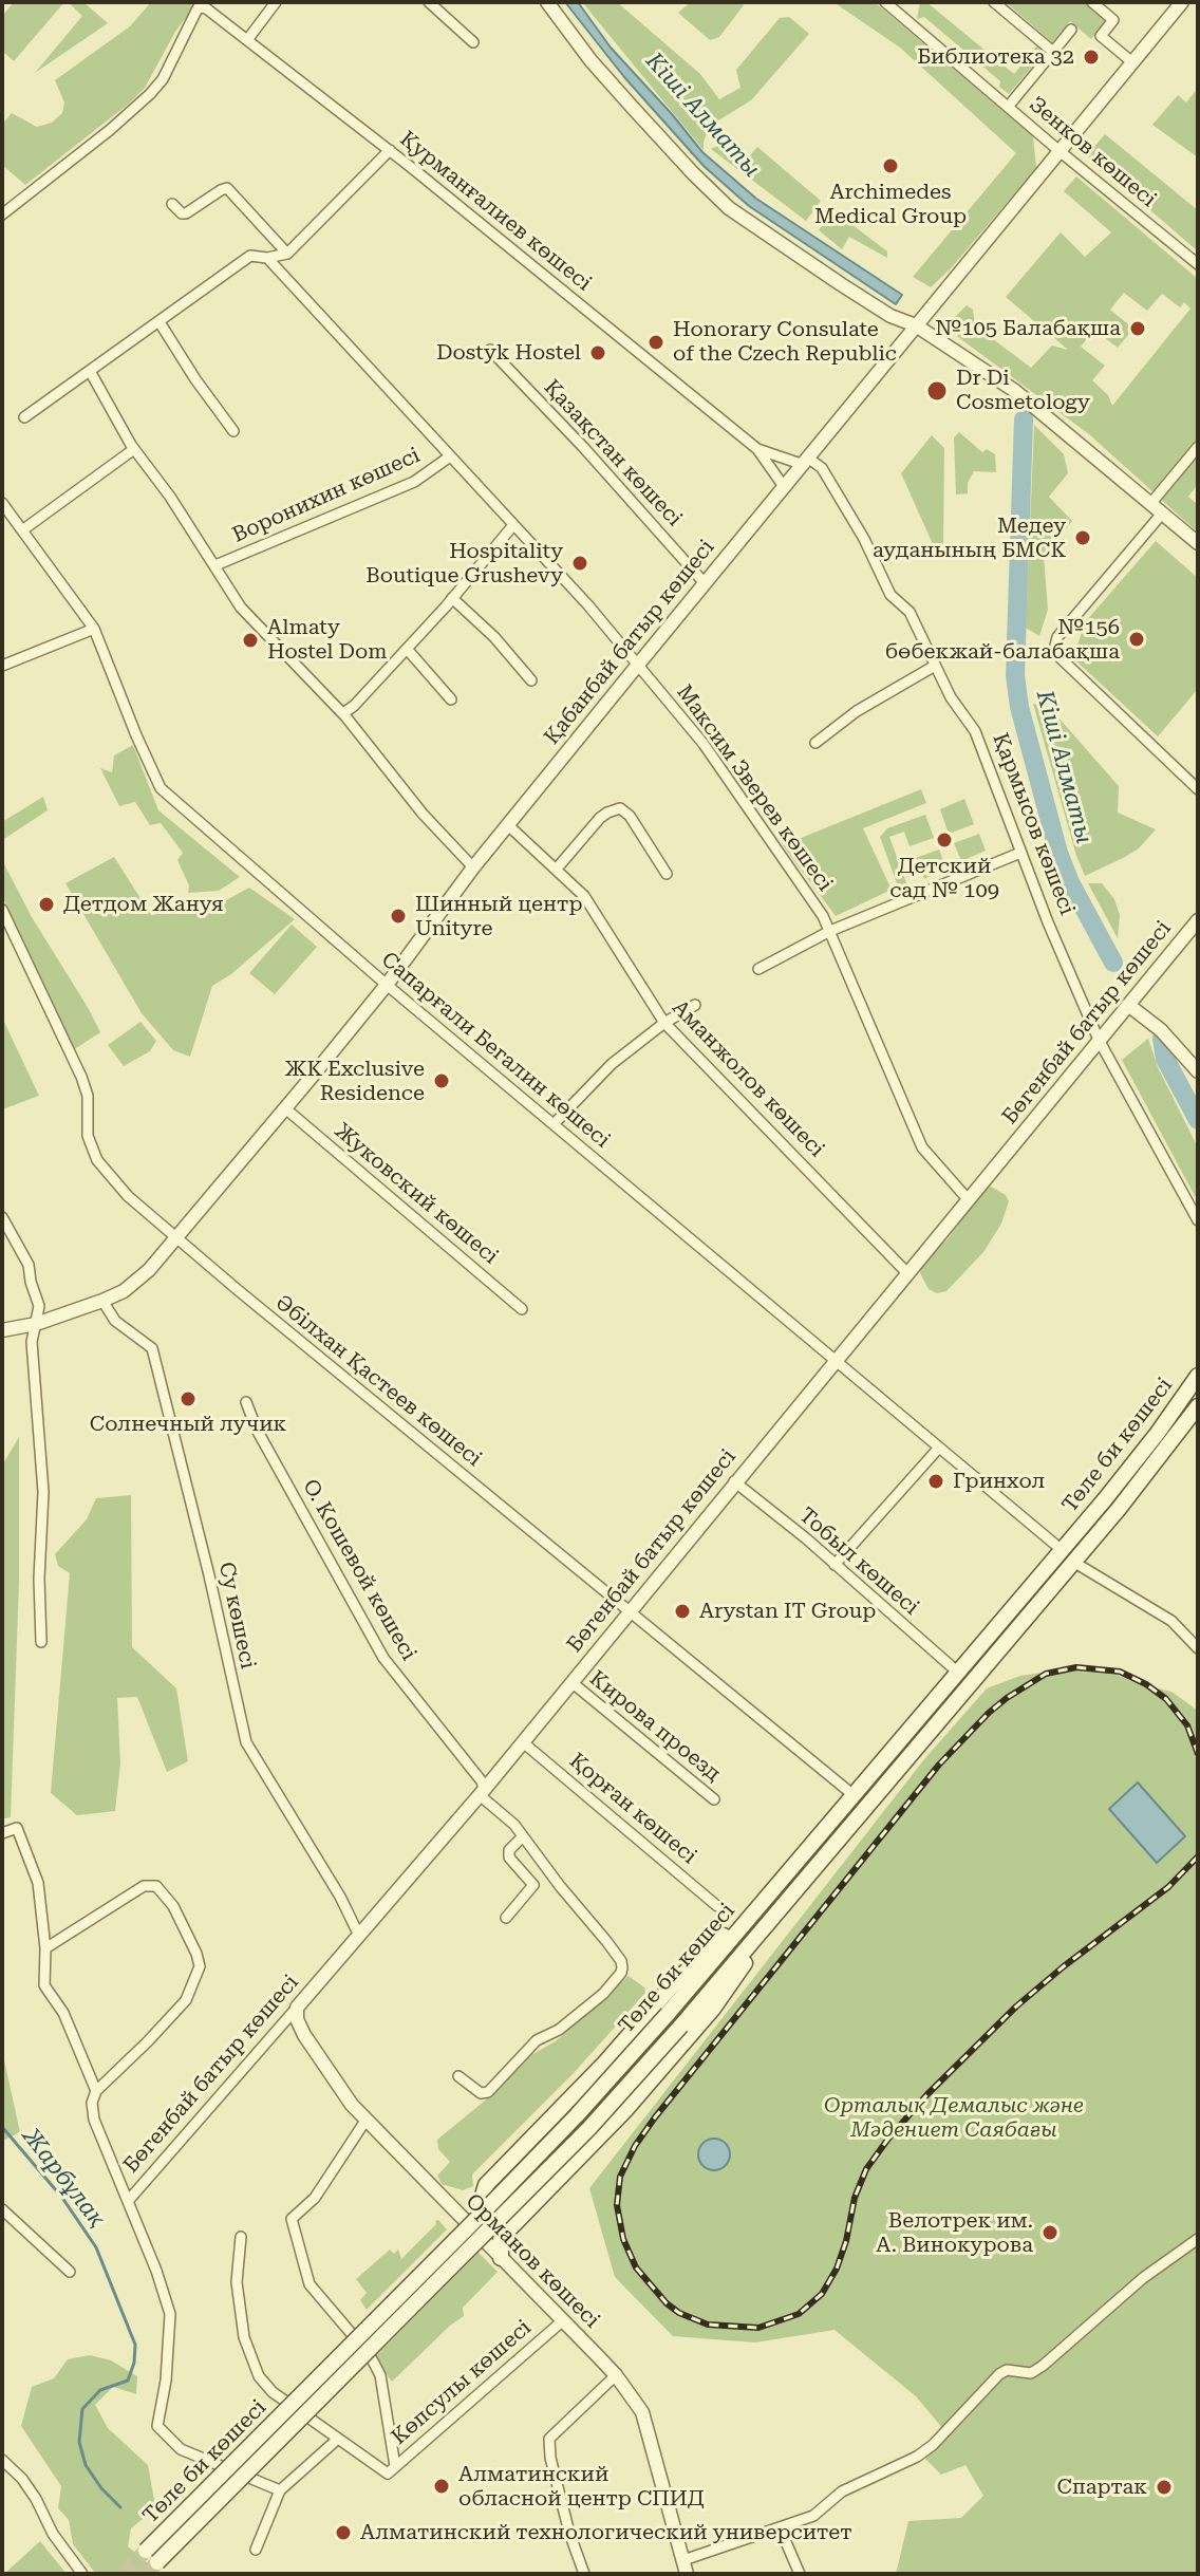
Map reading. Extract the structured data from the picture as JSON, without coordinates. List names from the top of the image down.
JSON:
{
  "streets": {
    "main road": ["Төле би көшесі"],
    "street": [
      "Зенков көшесі",
      "Қурманғалиев көшесі",
      "Қазақстан көшесі",
      "Воронихин көшесі",
      "Қабанбай батыр көшесі",
      "Максим Зверев көшесі",
      "Қармысов көшесі",
      "Бөгенбай батыр көшесі",
      "Сапарғали Бегалин көшесі",
      "Аманжолов көшесі",
      "Жуковский көшесі",
      "Әбілхан Қастеев көшесі",
      "Тобыл көшесі",
      "О. Кошевой көшесі",
      "Су көшесі",
      "Кирова проезд",
      "Қорған көшесі",
      "Орманов көшесі",
      "Көпсулы көшесі"
    ]
  },
  "crossings": [
    ["Зенков көшесі", "Қабанбай батыр көшесі"],
    ["Қазақстан көшесі", "Қабанбай батыр көшесі"],
    ["Воронихин көшесі", "Максим Зверев көшесі"],
    ["Қабанбай батыр көшесі", "Максим Зверев көшесі"],
    ["Қабанбай батыр көшесі", "Қармысов көшесі"],
    ["Қабанбай батыр көшесі", "Сапарғали Бегалин көшесі"],
    ["Қабанбай батыр көшесі", "Аманжолов көшесі"],
    ["Қабанбай батыр көшесі", "Жуковский көшесі"],
    ["Қабанбай батыр көшесі", "Әбілхан Қастеев көшесі"],
    ["Қабанбай батыр көшесі", "Су көшесі"],
    ["Максим Зверев көшесі", "Бөгенбай батыр көшесі"],
    ["Қармысов көшесі", "Бөгенбай батыр көшесі"],
    ["Бөгенбай батыр көшесі", "Сапарғали Бегалин көшесі"],
    ["Бөгенбай батыр көшесі", "Аманжолов көшесі"],
    ["Бөгенбай батыр көшесі", "Әбілхан Қастеев көшесі"],
    ["Бөгенбай батыр көшесі", "Тобыл көшесі"],
    ["Бөгенбай батыр көшесі", "О. Кошевой көшесі"],
    ["Бөгенбай батыр көшесі", "Су көшесі"],
    ["Бөгенбай батыр көшесі", "Кирова проезд"],
    ["Бөгенбай батыр көшесі", "Қорған көшесі"],
    ["Бөгенбай батыр көшесі", "Орманов көшесі"],
    ["Сапарғали Бегалин көшесі", "Төле би көшесі"],
    ["Әбілхан Қастеев көшесі", "Төле би көшесі"],
    ["Төле би көшесі", "Тобыл көшесі"],
    ["Орманов көшесі", "Көпсулы көшесі"]
  ],
  "water": ["Кіші Алматы", "Жарбұлақ"],
  "parks": ["Орталық Демалыс және Мәдениет Саябағы"],
  "places": [
    "Библиотека 32",
    "Archimedes Medical Group",
    "№105 Балабақша",
    "Honorary Consulate of the Czech Republic",
    "Dostyk Hostel",
    "Dr Di Cosmetology",
    "Медеу ауданының БМСК",
    "Hospitality Boutique Grushevy",
    "№156 бөбекжай-балабақша",
    "Almaty Hostel Dom",
    "Детский сад № 109",
    "Детдом Жануя",
    "Шинный центр Unityre",
    "ЖК Exclusive Residence",
    "Солнечный лучик",
    "Гринхол",
    "Arystan IT Group",
    "Велотрек им. А. Винокурова",
    "Алматинский обласной центр СПИД",
    "Спартак",
    "Алматинский технологический университет"
  ]
}
